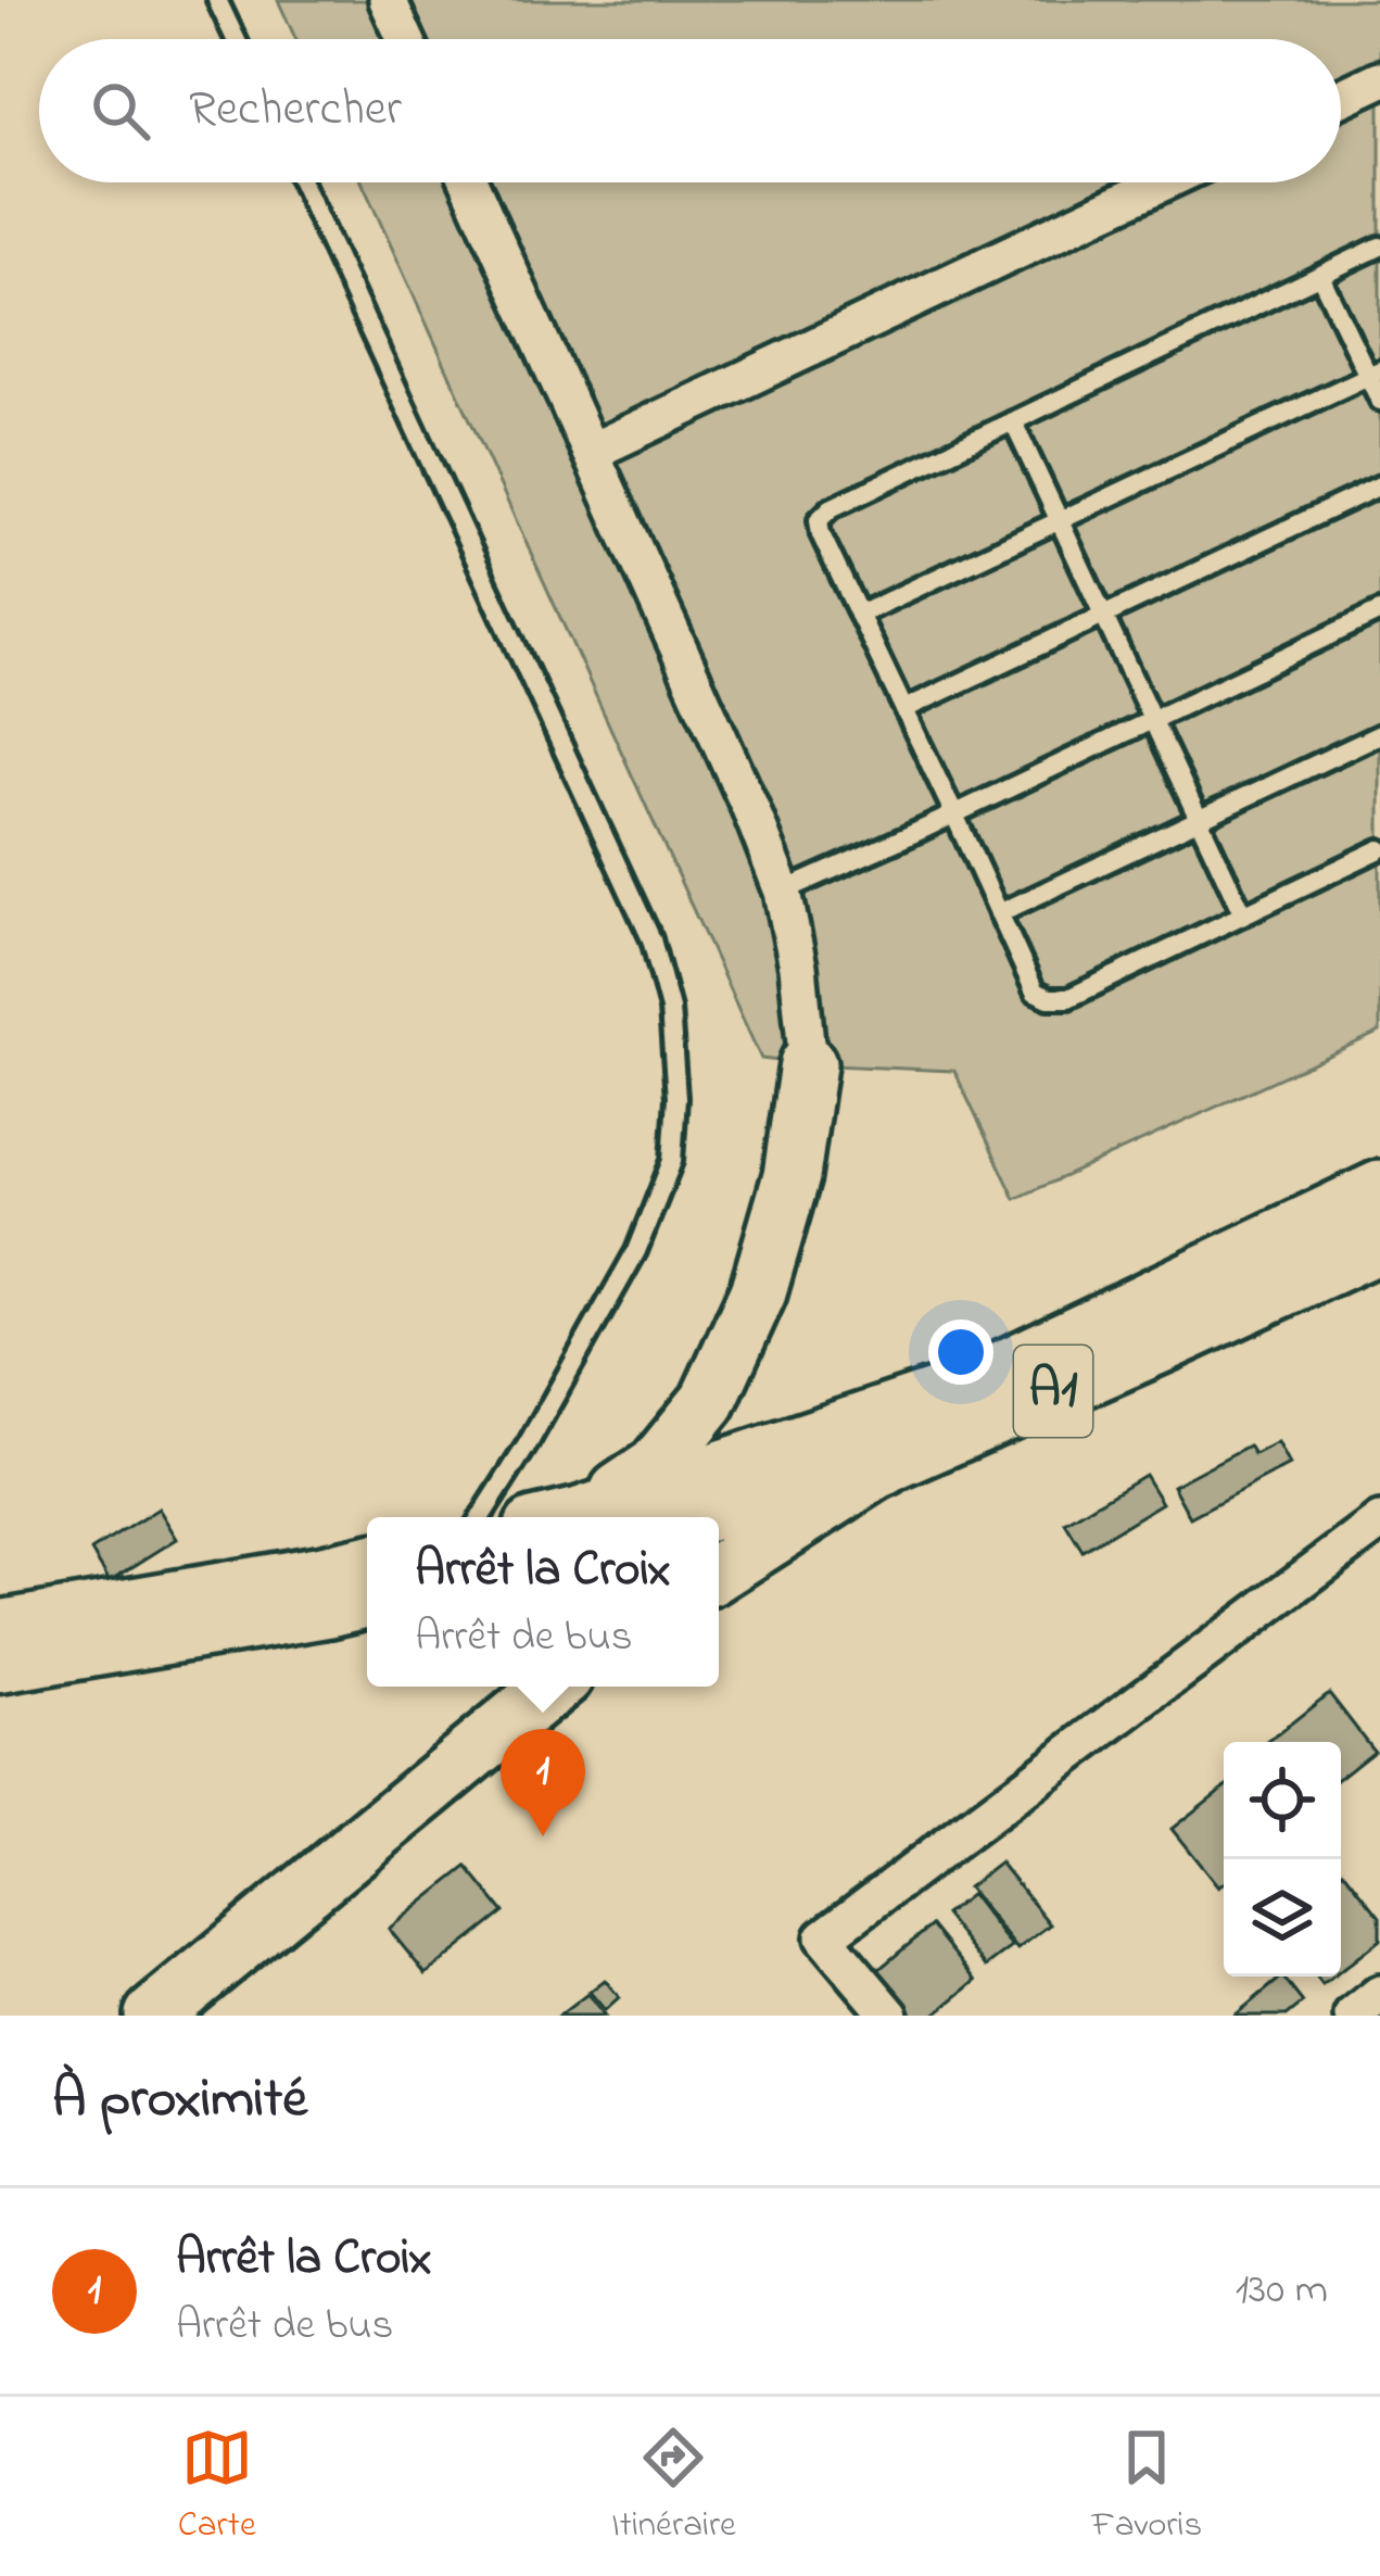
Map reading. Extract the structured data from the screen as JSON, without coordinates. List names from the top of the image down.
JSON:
{
  "streets": {
    "main road": ["A1"]
  },
  "page": {
    "search": "Rechercher",
    "popup": ["Arrêt la Croix", "Arrêt de bus"],
    "pins": "1",
    "heading": "À proximité",
    "list": [
      {
        "mark": "1",
        "name": "Arrêt la Croix",
        "note": "Arrêt de bus",
        "value": "130 m"
      }
    ],
    "nav": ["Carte", "Itinéraire", "Favoris"]
  }
}
